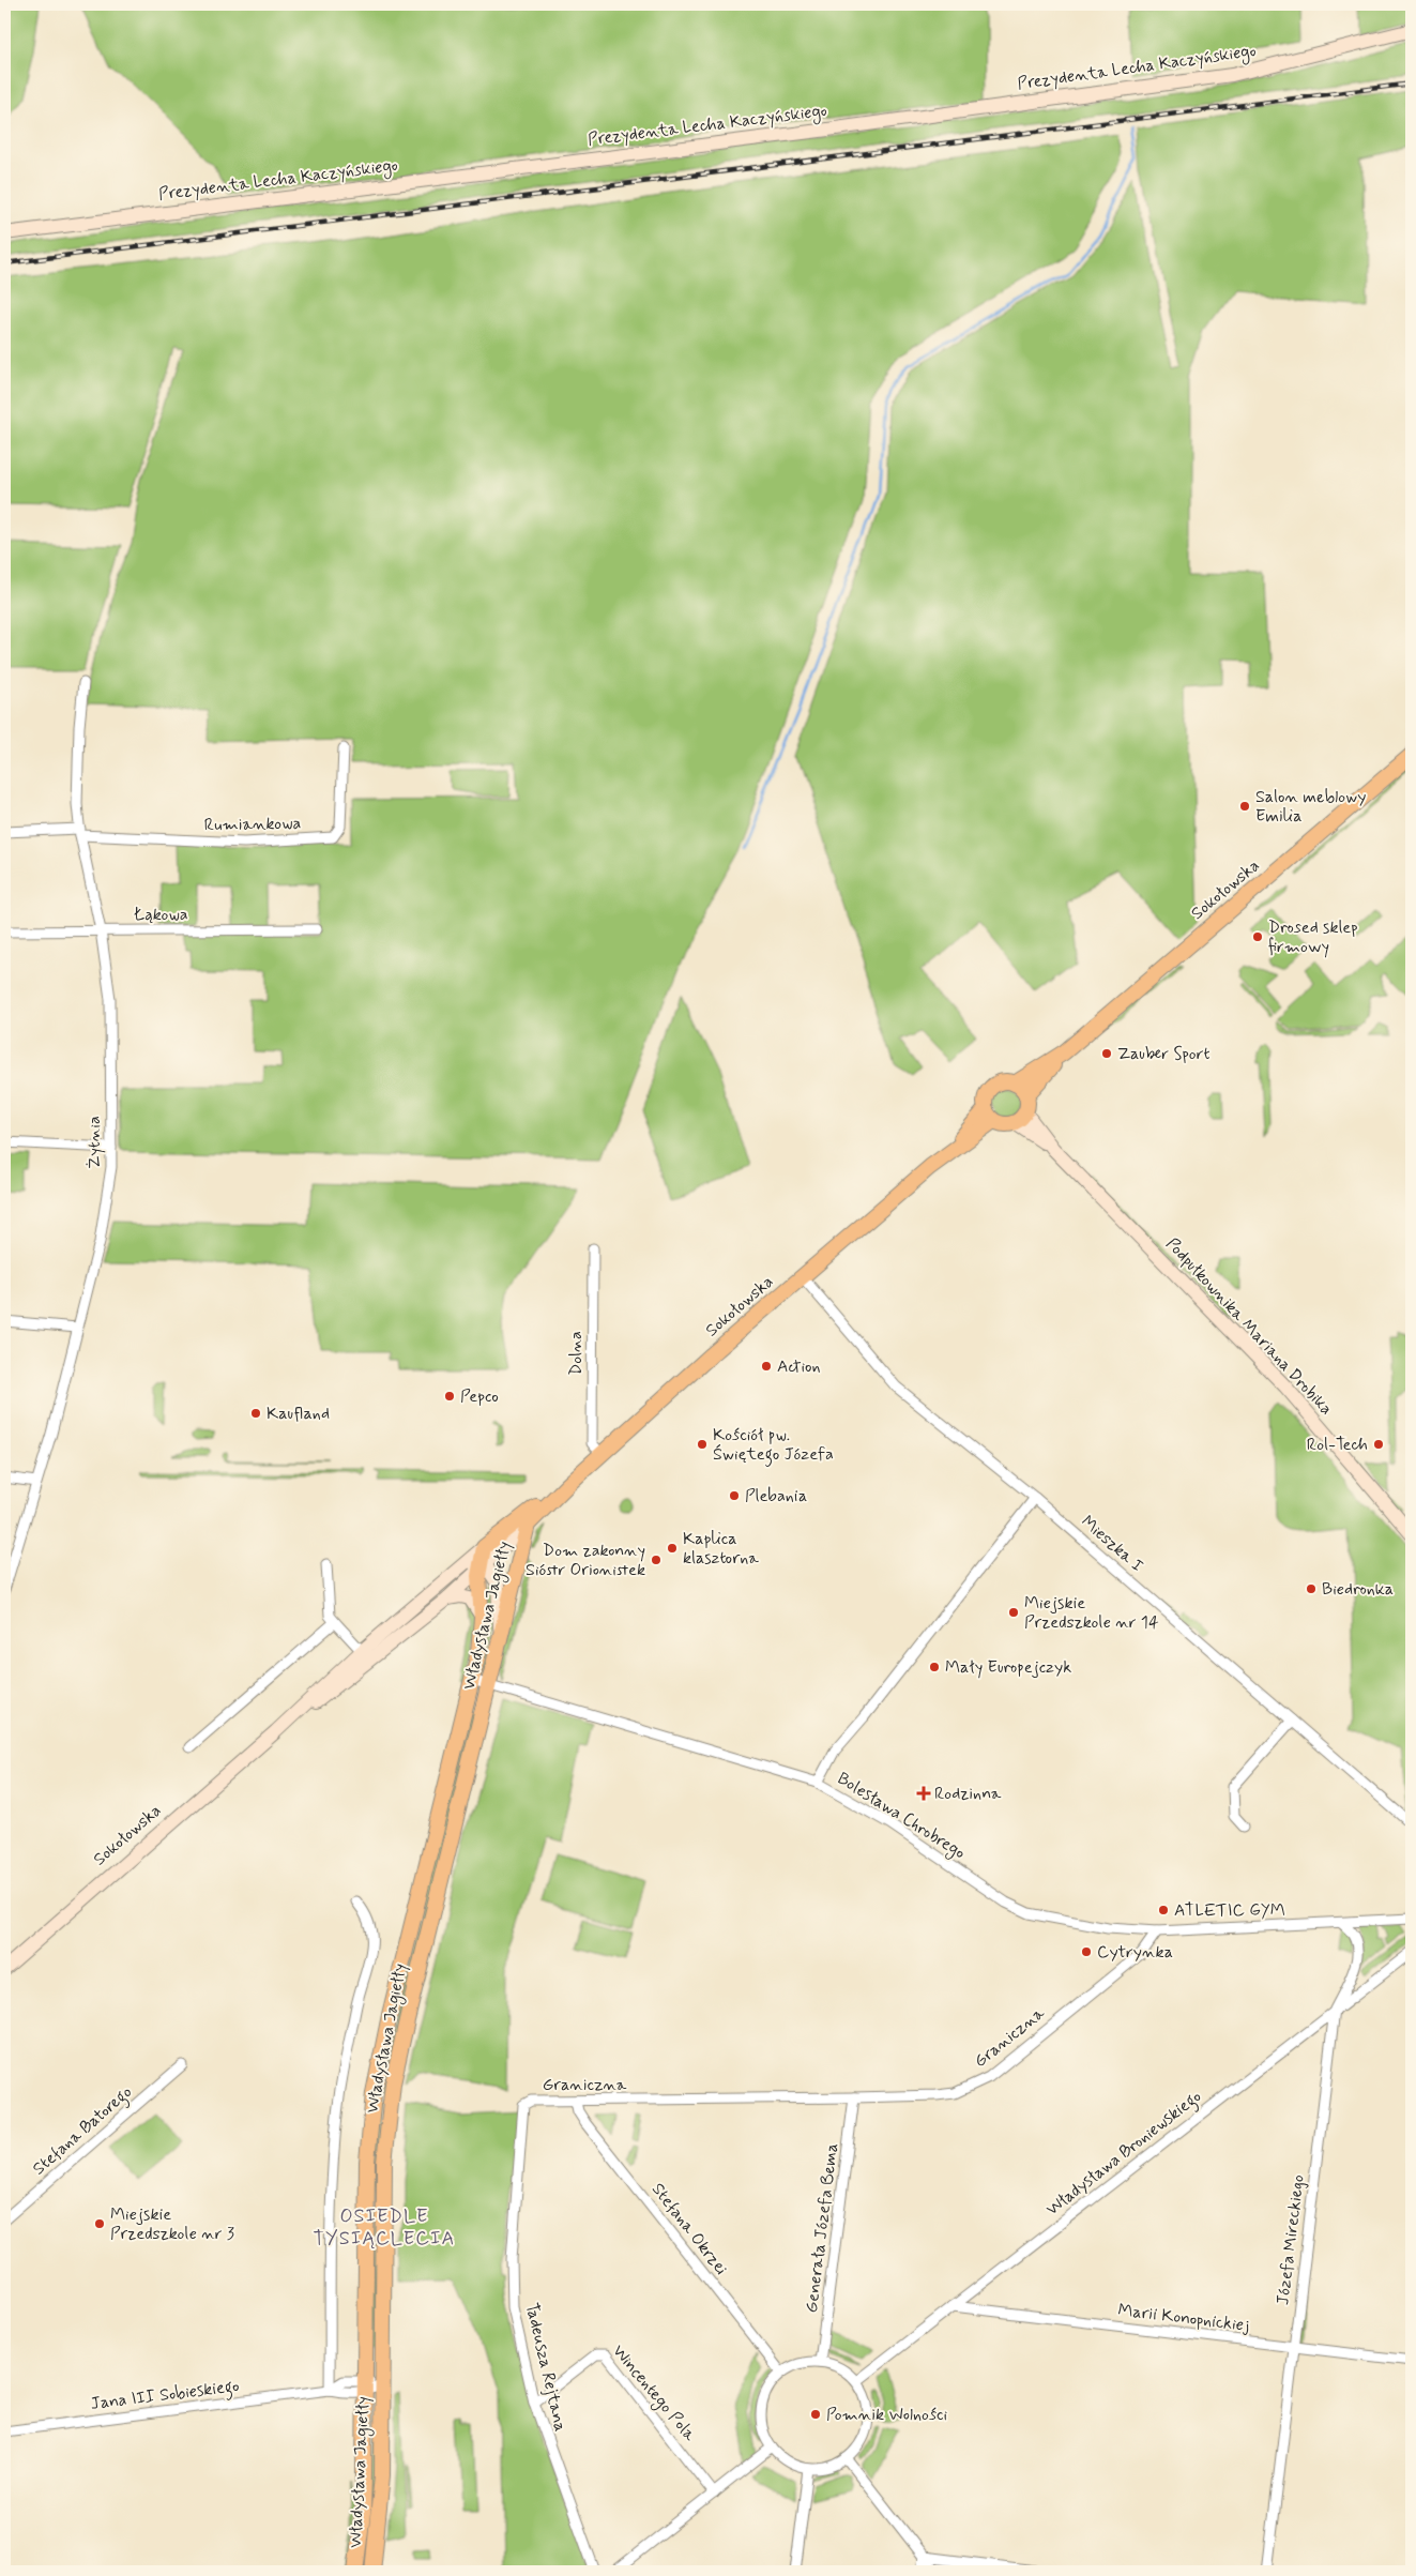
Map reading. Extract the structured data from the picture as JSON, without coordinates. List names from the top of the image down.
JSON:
{
  "streets": {
    "main road": [
      "Prezydenta Lecha Kaczyńskiego",
      "Sokołowska",
      "Podpułkownika Mariana Drobika",
      "Władysława Jagiełły"
    ],
    "street": [
      "Rumiankowa",
      "Łąkowa",
      "Żytnia",
      "Dolna",
      "Mieszka I",
      "Bolesława Chrobrego",
      "Graniczna",
      "Stefana Batorego",
      "Władysława Broniewskiego",
      "Generała Józefa Bema",
      "Stefana Okrzei",
      "Józefa Mireckiego",
      "Marii Konopnickiej",
      "Tadeusza Rejtana",
      "Wincentego Pola",
      "Jana III Sobieskiego"
    ]
  },
  "crossings": [
    ["Rumiankowa", "Żytnia"],
    ["Sokołowska", "Podpułkownika Mariana Drobika"],
    ["Sokołowska", "Dolna"],
    ["Sokołowska", "Mieszka I"],
    ["Sokołowska", "Władysława Jagiełły"],
    ["Łąkowa", "Żytnia"],
    ["Władysława Jagiełły", "Bolesława Chrobrego"],
    ["Władysława Jagiełły", "Jana III Sobieskiego"],
    ["Bolesława Chrobrego", "Graniczna"],
    ["Graniczna", "Generała Józefa Bema"],
    ["Graniczna", "Stefana Okrzei"],
    ["Graniczna", "Tadeusza Rejtana"],
    ["Władysława Broniewskiego", "Generała Józefa Bema"],
    ["Władysława Broniewskiego", "Stefana Okrzei"],
    ["Władysława Broniewskiego", "Józefa Mireckiego"],
    ["Władysława Broniewskiego", "Marii Konopnickiej"],
    ["Generała Józefa Bema", "Stefana Okrzei"],
    ["Józefa Mireckiego", "Marii Konopnickiej"],
    ["Tadeusza Rejtana", "Wincentego Pola"]
  ],
  "districts": ["OSIEDLE TYSIĄCLECIA"],
  "places": {
    "other": [
      "Salon meblowy Emilia",
      "Drosed sklep firmowy",
      "Zauber Sport",
      "Action",
      "Pepco",
      "Kaufland",
      "Kościół pw. Świętego Józefa",
      "Rol-Tech",
      "Plebania",
      "Kaplica klasztorna",
      "Dom zakonny Sióstr Orionistek",
      "Biedronka",
      "Miejskie Przedszkole nr 14",
      "Mały Europejczyk",
      "ATLETIC GYM",
      "Cytrynka",
      "Miejskie Przedszkole nr 3",
      "Pomnik Wolności"
    ],
    "health": ["Rodzinna"]
  }
}
